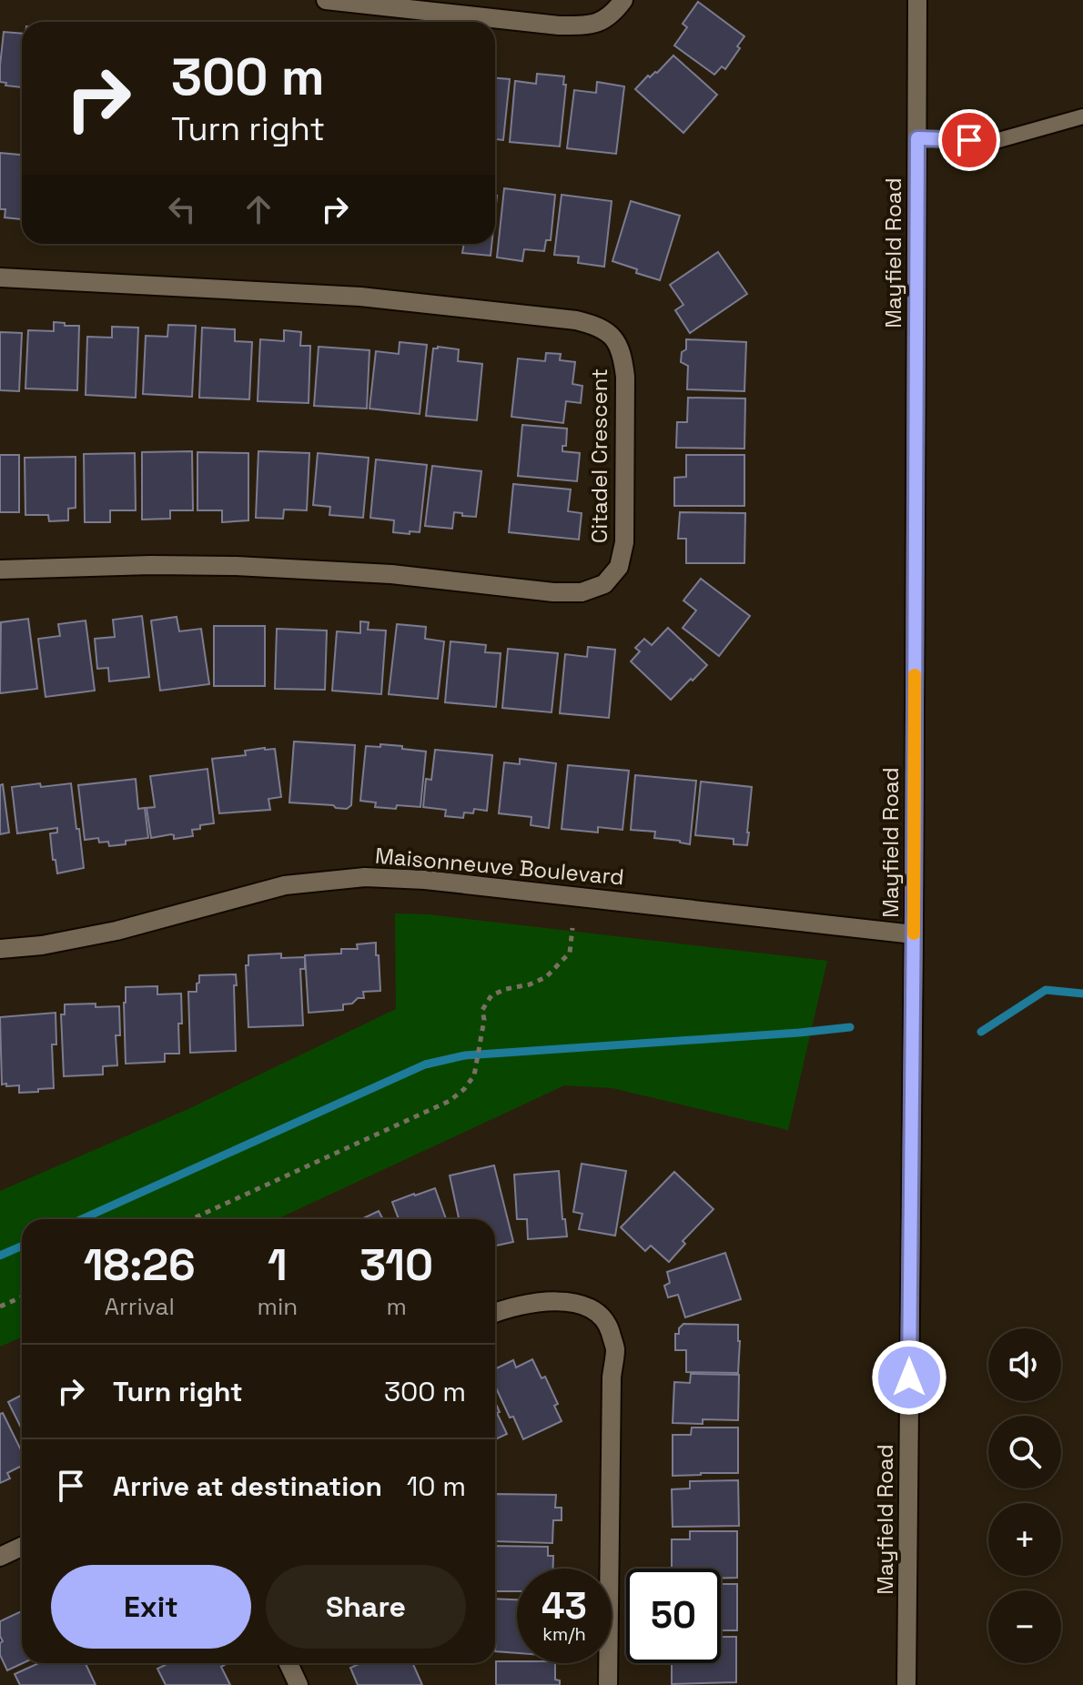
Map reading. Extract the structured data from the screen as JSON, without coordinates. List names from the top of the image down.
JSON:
{
  "streets": {
    "street": ["Mayfield Road", "Citadel Crescent", "Maisonneuve Boulevard"]
  },
  "crossings": [
    ["Mayfield Road", "Maisonneuve Boulevard"]
  ],
  "page": {
    "turn": ["300 m", "Turn right"],
    "eta": [
      "18:26",
      "Arrival",
      "1",
      "min",
      "310",
      "m"
    ],
    "map_buttons": ["+", "−"],
    "list": [
      {
        "name": "Turn right",
        "value": "300 m"
      },
      {
        "name": "Arrive at destination",
        "value": "10 m"
      }
    ],
    "buttons": ["Exit", "Share"],
    "speed": "43 km/h",
    "limit": "50"
  }
}
